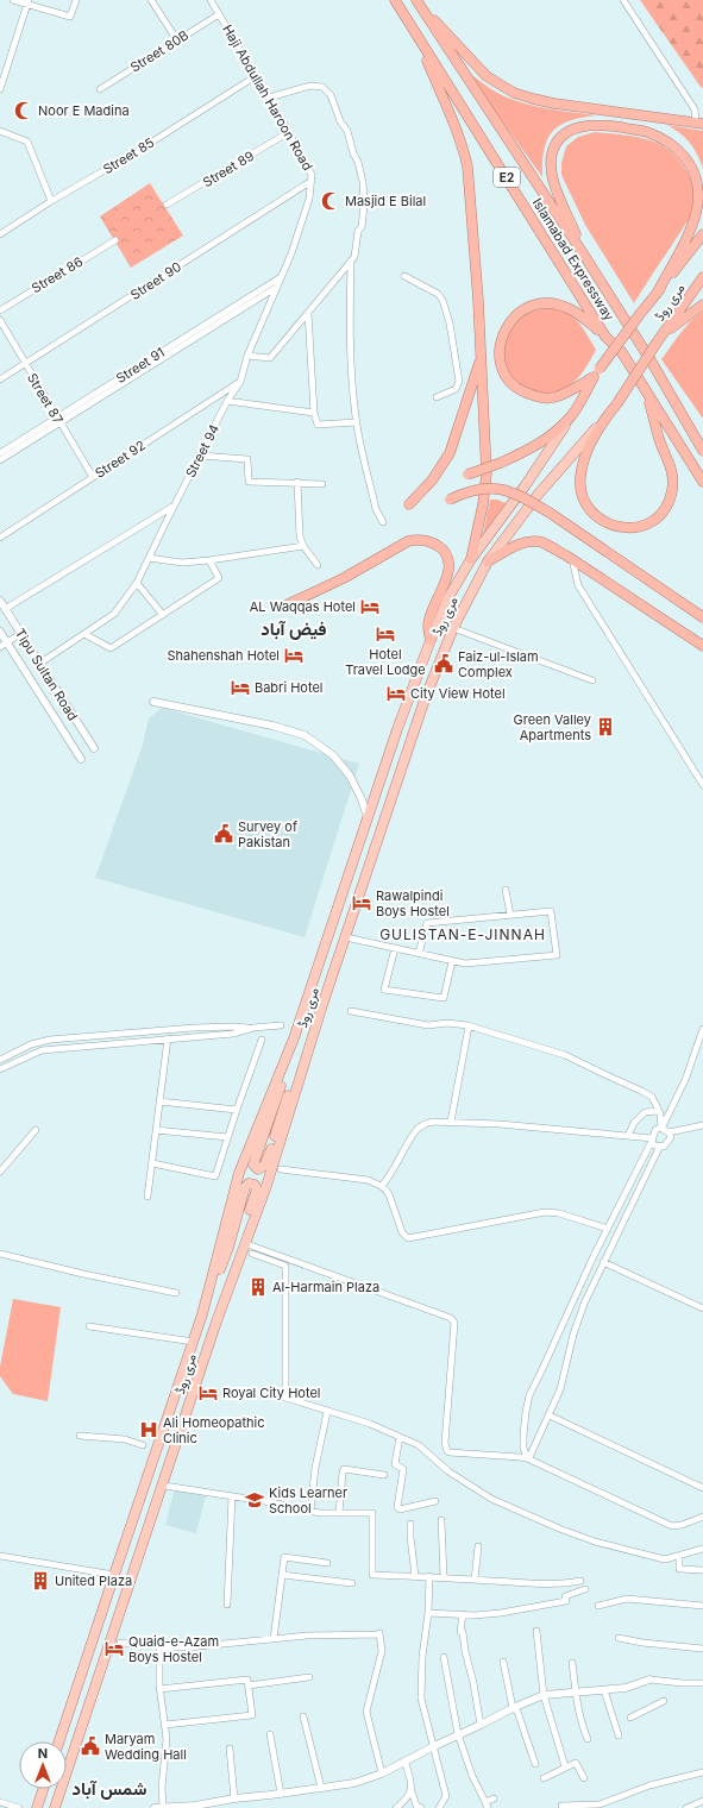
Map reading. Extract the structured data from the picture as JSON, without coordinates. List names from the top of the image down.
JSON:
{
  "streets": {
    "highway": ["E2", "Islamabad Expressway", "مری روڈ"],
    "street": [
      "Street 80B",
      "Haji Abdullah Haroon Road",
      "Street 85",
      "Street 89",
      "Street 86",
      "Street 90",
      "Street 91",
      "Street 87",
      "Street 94",
      "Street 92",
      "Tipu Sultan Road"
    ]
  },
  "crossings": [
    ["Street 80B", "Haji Abdullah Haroon Road"],
    ["Haji Abdullah Haroon Road", "Street 85"],
    ["Haji Abdullah Haroon Road", "Street 89"],
    ["Haji Abdullah Haroon Road", "Street 90"],
    ["Haji Abdullah Haroon Road", "Street 94"],
    ["Street 90", "Street 87"],
    ["Street 91", "Street 87"],
    ["Street 91", "Street 94"],
    ["Street 87", "Street 92"],
    ["Street 94", "Street 92"],
    ["Street 94", "Tipu Sultan Road"]
  ],
  "districts": ["فیض آباد", "GULISTAN-E-JINNAH", "شمس آباد"],
  "places": {
    "mosque": ["Noor E Madina", "Masjid E Bilal"],
    "hotel": [
      "AL Waqqas Hotel",
      "Hotel Travel Lodge",
      "Shahenshah Hotel",
      "Babri Hotel",
      "City View Hotel",
      "Rawalpindi Boys Hostel",
      "Royal City Hotel",
      "Quaid-e-Azam Boys Hostel"
    ],
    "public building": ["Faiz-ul-Islam Complex", "Survey of Pakistan", "Maryam Wedding Hall"],
    "building": ["Green Valley Apartments", "Al-Harmain Plaza", "United Plaza"],
    "hospital": ["Ali Homeopathic Clinic"],
    "school or university": ["Kids Learner School"]
  },
  "north": "top"
}
